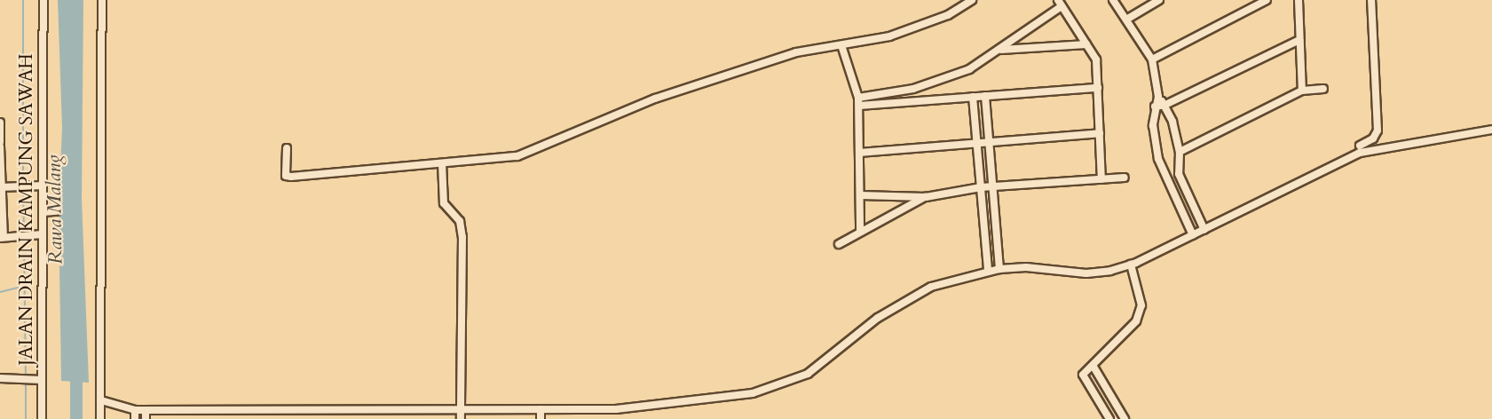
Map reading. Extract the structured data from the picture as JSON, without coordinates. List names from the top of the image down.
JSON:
{
  "streets": {
    "street": ["JALAN DRAIN KAMPUNG SAWAH"]
  },
  "water": ["Rawa Malang"]
}
